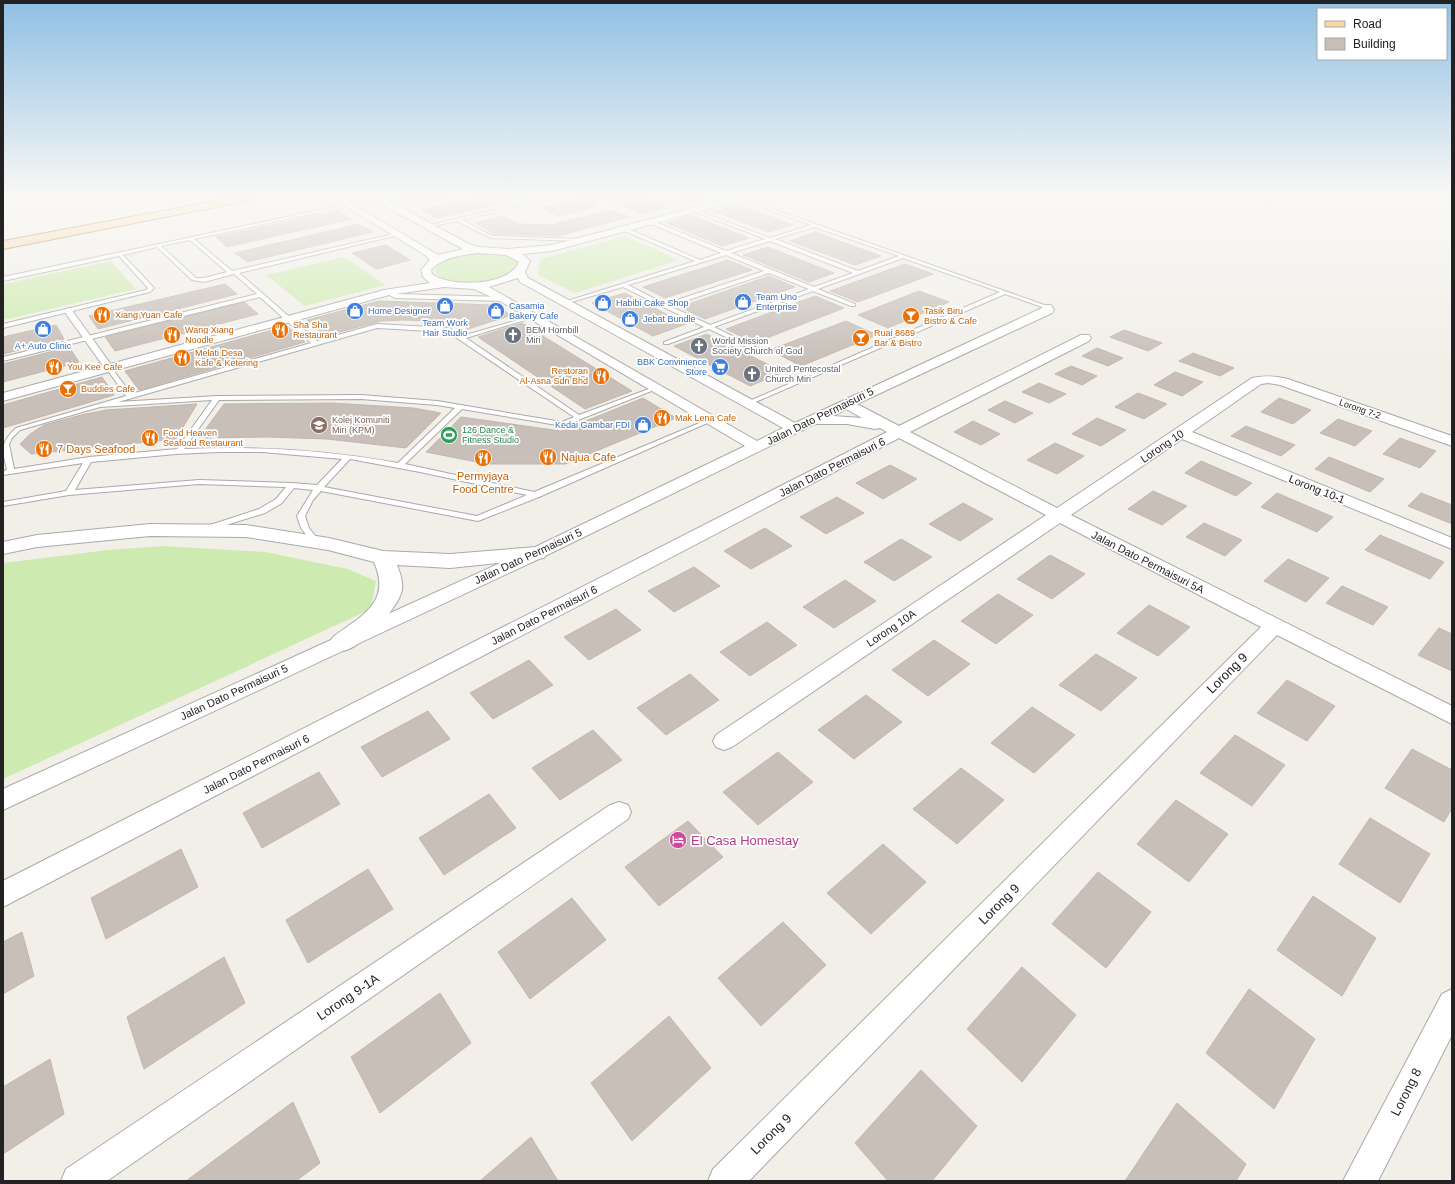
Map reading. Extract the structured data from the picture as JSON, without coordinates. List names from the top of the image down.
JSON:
{
  "streets": {
    "street": [
      "Lorong 7-2",
      "Jalan Dato Permaisuri 5",
      "Lorong 10",
      "Jalan Dato Permaisuri 6",
      "Lorong 10-1",
      "Jalan Dato Permaisuri 5A",
      "Lorong 10A",
      "Lorong 9",
      "Lorong 9-1A",
      "Lorong 8"
    ]
  },
  "crossings": [
    ["Lorong 7-2", "Lorong 10"],
    ["Jalan Dato Permaisuri 5", "Jalan Dato Permaisuri 5A"],
    ["Lorong 10", "Lorong 10-1"],
    ["Lorong 10", "Jalan Dato Permaisuri 5A"],
    ["Lorong 10", "Lorong 10A"],
    ["Jalan Dato Permaisuri 6", "Jalan Dato Permaisuri 5A"],
    ["Jalan Dato Permaisuri 5A", "Lorong 10A"],
    ["Jalan Dato Permaisuri 5A", "Lorong 9"]
  ],
  "places": {
    "shop": [
      "Team Uno Enterprise",
      "Habibi Cake Shop",
      "Team Work Hair Studio",
      "Home Designer",
      "Casamia Bakery Cafe",
      "Jebat Bundle",
      "A+ Auto Clinic",
      "Kedai Gambar FDI"
    ],
    "restaurant": [
      "Xiang Yuan Cafe",
      "Sha Sha Restaurant",
      "Wang Xiang Noodle",
      "Melati Desa Kafe & Ketering",
      "You Kee Cafe",
      "Restoran Al-Asna Sdn Bhd",
      "Mak Lena Cafe",
      "Food Heaven Seafood Restaurant",
      "7 Days Seafood",
      "Najua Cafe",
      "Permyjaya Food Centre"
    ],
    "bar": ["Tasik Biru Bistro & Cafe", "Ruai 8689 Bar & Bistro", "Buddies Cafe"],
    "church": ["BEM Hornbill Miri", "World Mission Society Church of God", "United Pentecostal Church Miri"],
    "supermarket": ["BBK Convinience Store"],
    "school or university": ["Kolej Komuniti Miri (KPM)"],
    "sports": ["126 Dance & Fitness Studio"],
    "hotel": ["El Casa Homestay"]
  },
  "legend": ["Road", "Building"]
}
